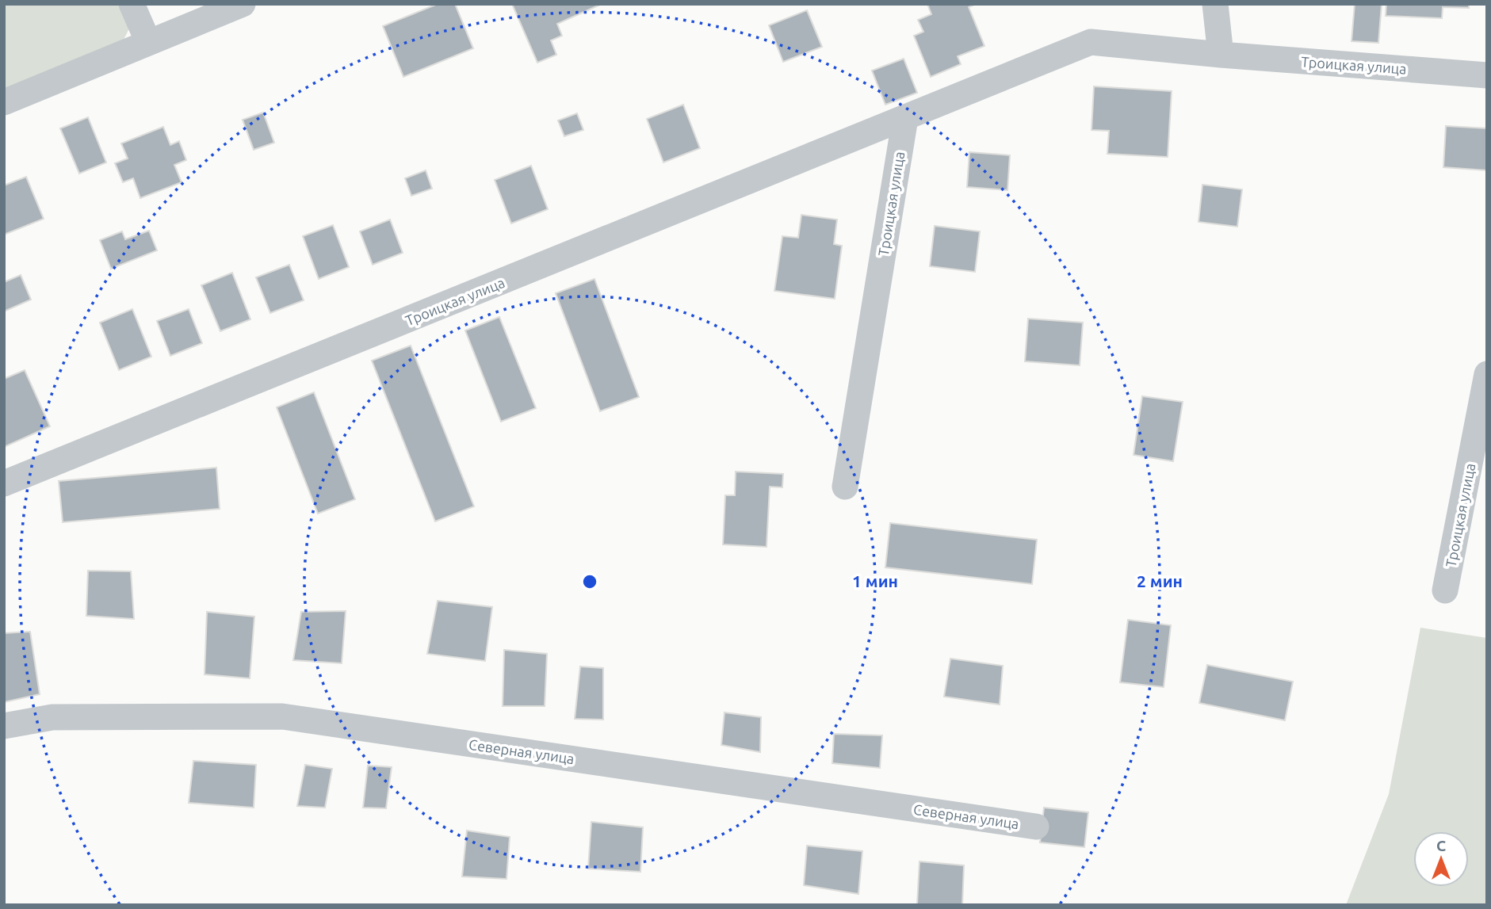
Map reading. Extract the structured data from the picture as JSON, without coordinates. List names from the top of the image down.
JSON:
{
  "streets": {
    "street": ["Троицкая улица", "Северная улица"]
  },
  "north": "top",
  "rings": ["1 мин", "2 мин"]
}
